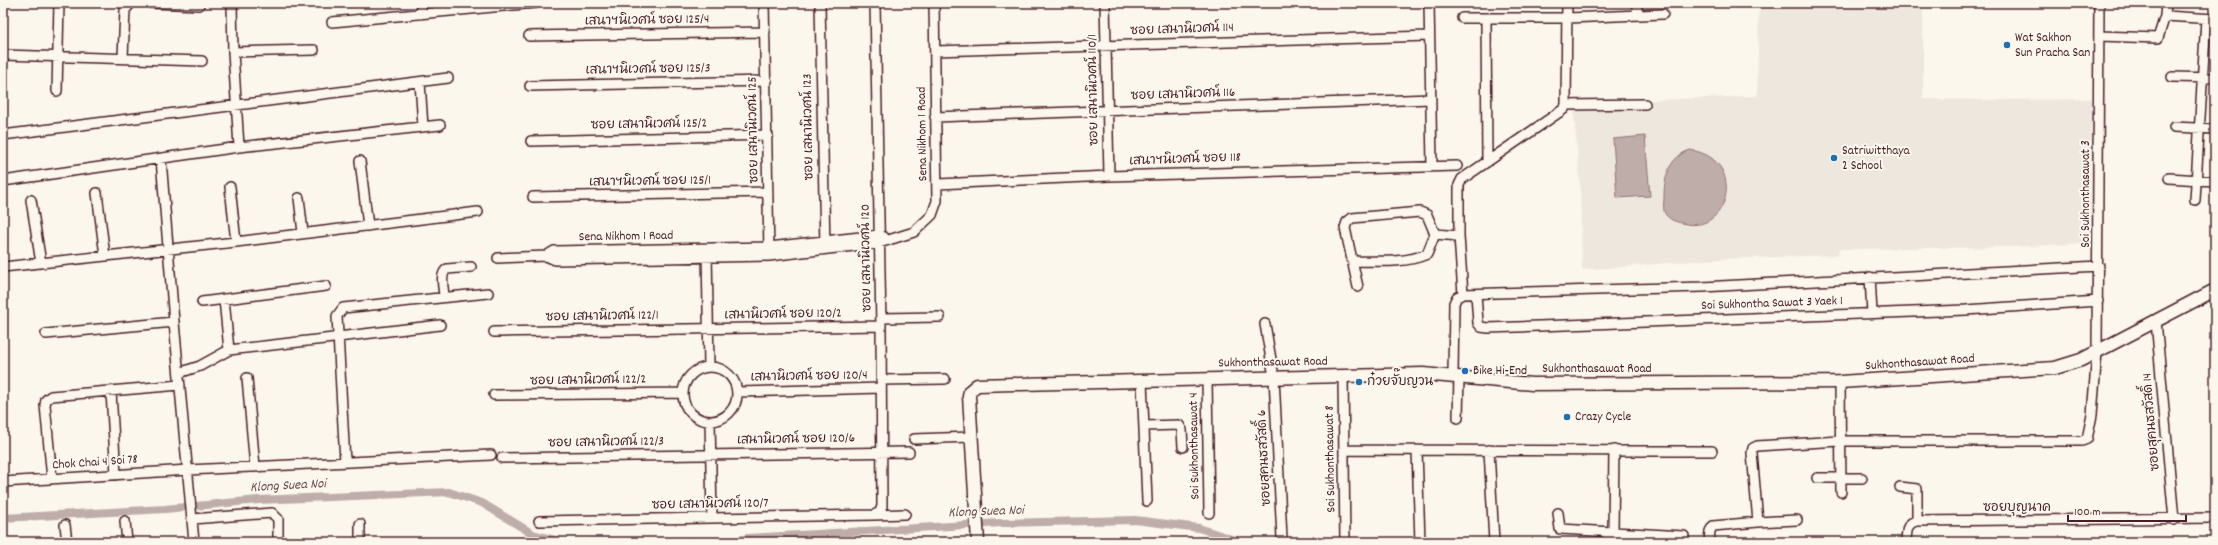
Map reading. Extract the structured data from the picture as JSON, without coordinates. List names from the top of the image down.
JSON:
{
  "streets": {
    "main road": ["Sukhonthasawat Road"],
    "street": [
      "เสนาฯนิเวศน์ ซอย 125/4",
      "ซอย เสนานิเวศน์ 114",
      "เสนาฯนิเวศน์ ซอย 125/3",
      "ซอย เสนานิเวศน์ 110/1",
      "ซอย เสนานิเวศน์ 116",
      "ซอย เสนานิเวศน์ 125/2",
      "ซอย เสนานิเวศน์ 123",
      "ซอย เสนานิเวศน์ 125",
      "Sena Nikhom 1 Road",
      "เสนาฯนิเวศน์ ซอย 118",
      "เสนาฯนิเวศน์ ซอย 125/1",
      "Soi Sukhonthasawat 3",
      "ซอย เสนานิเวศน์ 120",
      "Soi Sukhontha Sawat 3 Yaek 1",
      "เสนานิเวศน์ ซอย 120/2",
      "ซอย เสนานิเวศน์ 122/1",
      "เสนานิเวศน์ ซอย 120/4",
      "ซอย เสนานิเวศน์ 122/2",
      "ซอยสุคนธสวัสดิ์ 14",
      "เสนานิเวศน์ ซอย 120/6",
      "ซอย เสนานิเวศน์ 122/3",
      "Soi Sukhonthasawat 4",
      "ซอยสุคนธสวัสดิ์ 6",
      "Soi Sukhonthasawat 8",
      "Chok Chai 4 Soi 78",
      "ซอย เสนานิเวศน์ 120/7",
      "ซอยบุญนาค"
    ]
  },
  "crossings": [
    ["เสนาฯนิเวศน์ ซอย 125/4", "ซอย เสนานิเวศน์ 125"],
    ["ซอย เสนานิเวศน์ 114", "ซอย เสนานิเวศน์ 110/1"],
    ["ซอย เสนานิเวศน์ 114", "Sena Nikhom 1 Road"],
    ["เสนาฯนิเวศน์ ซอย 125/3", "ซอย เสนานิเวศน์ 125"],
    ["ซอย เสนานิเวศน์ 110/1", "ซอย เสนานิเวศน์ 116"],
    ["ซอย เสนานิเวศน์ 110/1", "เสนาฯนิเวศน์ ซอย 118"],
    ["ซอย เสนานิเวศน์ 116", "Sena Nikhom 1 Road"],
    ["ซอย เสนานิเวศน์ 125/2", "ซอย เสนานิเวศน์ 125"],
    ["ซอย เสนานิเวศน์ 123", "Sena Nikhom 1 Road"],
    ["ซอย เสนานิเวศน์ 125", "Sena Nikhom 1 Road"],
    ["ซอย เสนานิเวศน์ 125", "เสนาฯนิเวศน์ ซอย 125/1"],
    ["Sena Nikhom 1 Road", "เสนาฯนิเวศน์ ซอย 118"],
    ["Sena Nikhom 1 Road", "ซอย เสนานิเวศน์ 120"],
    ["Soi Sukhonthasawat 3", "Soi Sukhontha Sawat 3 Yaek 1"],
    ["Soi Sukhonthasawat 3", "Sukhonthasawat Road"],
    ["ซอย เสนานิเวศน์ 120", "เสนานิเวศน์ ซอย 120/2"],
    ["ซอย เสนานิเวศน์ 120", "เสนานิเวศน์ ซอย 120/4"],
    ["ซอย เสนานิเวศน์ 120", "เสนานิเวศน์ ซอย 120/6"],
    ["ซอย เสนานิเวศน์ 120", "ซอย เสนานิเวศน์ 120/7"],
    ["เสนานิเวศน์ ซอย 120/2", "ซอย เสนานิเวศน์ 122/1"],
    ["Sukhonthasawat Road", "ซอยสุคนธสวัสดิ์ 14"],
    ["Sukhonthasawat Road", "Soi Sukhonthasawat 4"],
    ["Sukhonthasawat Road", "ซอยสุคนธสวัสดิ์ 6"],
    ["Sukhonthasawat Road", "Soi Sukhonthasawat 8"],
    ["เสนานิเวศน์ ซอย 120/4", "ซอย เสนานิเวศน์ 122/2"],
    ["ซอยสุคนธสวัสดิ์ 14", "ซอยบุญนาค"],
    ["เสนานิเวศน์ ซอย 120/6", "ซอย เสนานิเวศน์ 122/3"]
  ],
  "water": ["Klong Suea Noi"],
  "places": [
    "Wat Sakhon Sun Pracha San",
    "Satriwitthaya 2 School",
    "Bike Hi-End",
    "ก๋วยจั๊บญวน",
    "Crazy Cycle"
  ],
  "scale_bar": "100 m"
}
